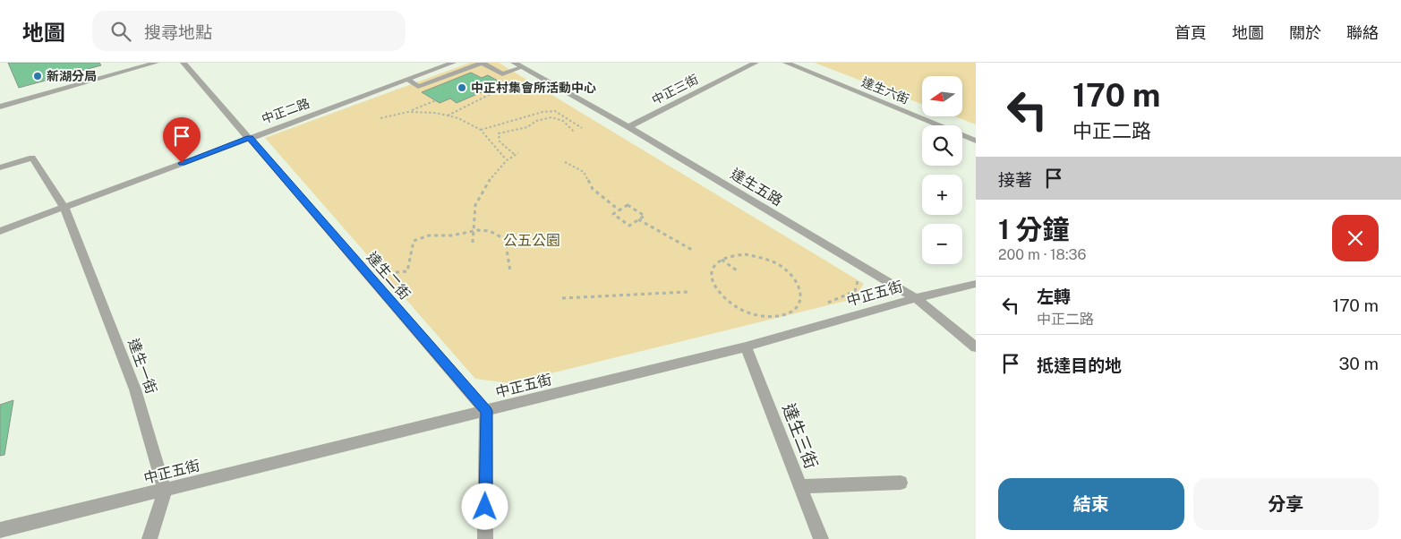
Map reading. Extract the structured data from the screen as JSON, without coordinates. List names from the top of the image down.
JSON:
{
  "streets": {
    "street": [
      "中正三街",
      "達生六街",
      "中正二路",
      "達生五路",
      "達生二街",
      "中正五街",
      "達生一街",
      "達生三街"
    ]
  },
  "crossings": [
    ["中正三街", "達生五路"],
    ["中正二路", "達生二街"],
    ["中正二路", "達生一街"],
    ["達生五路", "中正五街"],
    ["達生二街", "中正五街"],
    ["中正五街", "達生一街"],
    ["中正五街", "達生三街"]
  ],
  "parks": ["公五公園"],
  "places": ["新湖分局", "中正村集會所活動中心"],
  "north": "left",
  "page": {
    "header": "地圖",
    "search": "搜尋地點",
    "nav": [
      "首頁",
      "地圖",
      "關於",
      "聯絡"
    ],
    "turn": ["170 m", "中正二路"],
    "map_buttons": ["+", "−"],
    "then": "接著",
    "heading": ["1 分鐘", "200 m · 18:36"],
    "list": [
      {
        "name": "左轉",
        "note": "中正二路",
        "value": "170 m"
      },
      {
        "name": "抵達目的地",
        "value": "30 m"
      }
    ],
    "buttons": ["結束", "分享"]
  }
}
